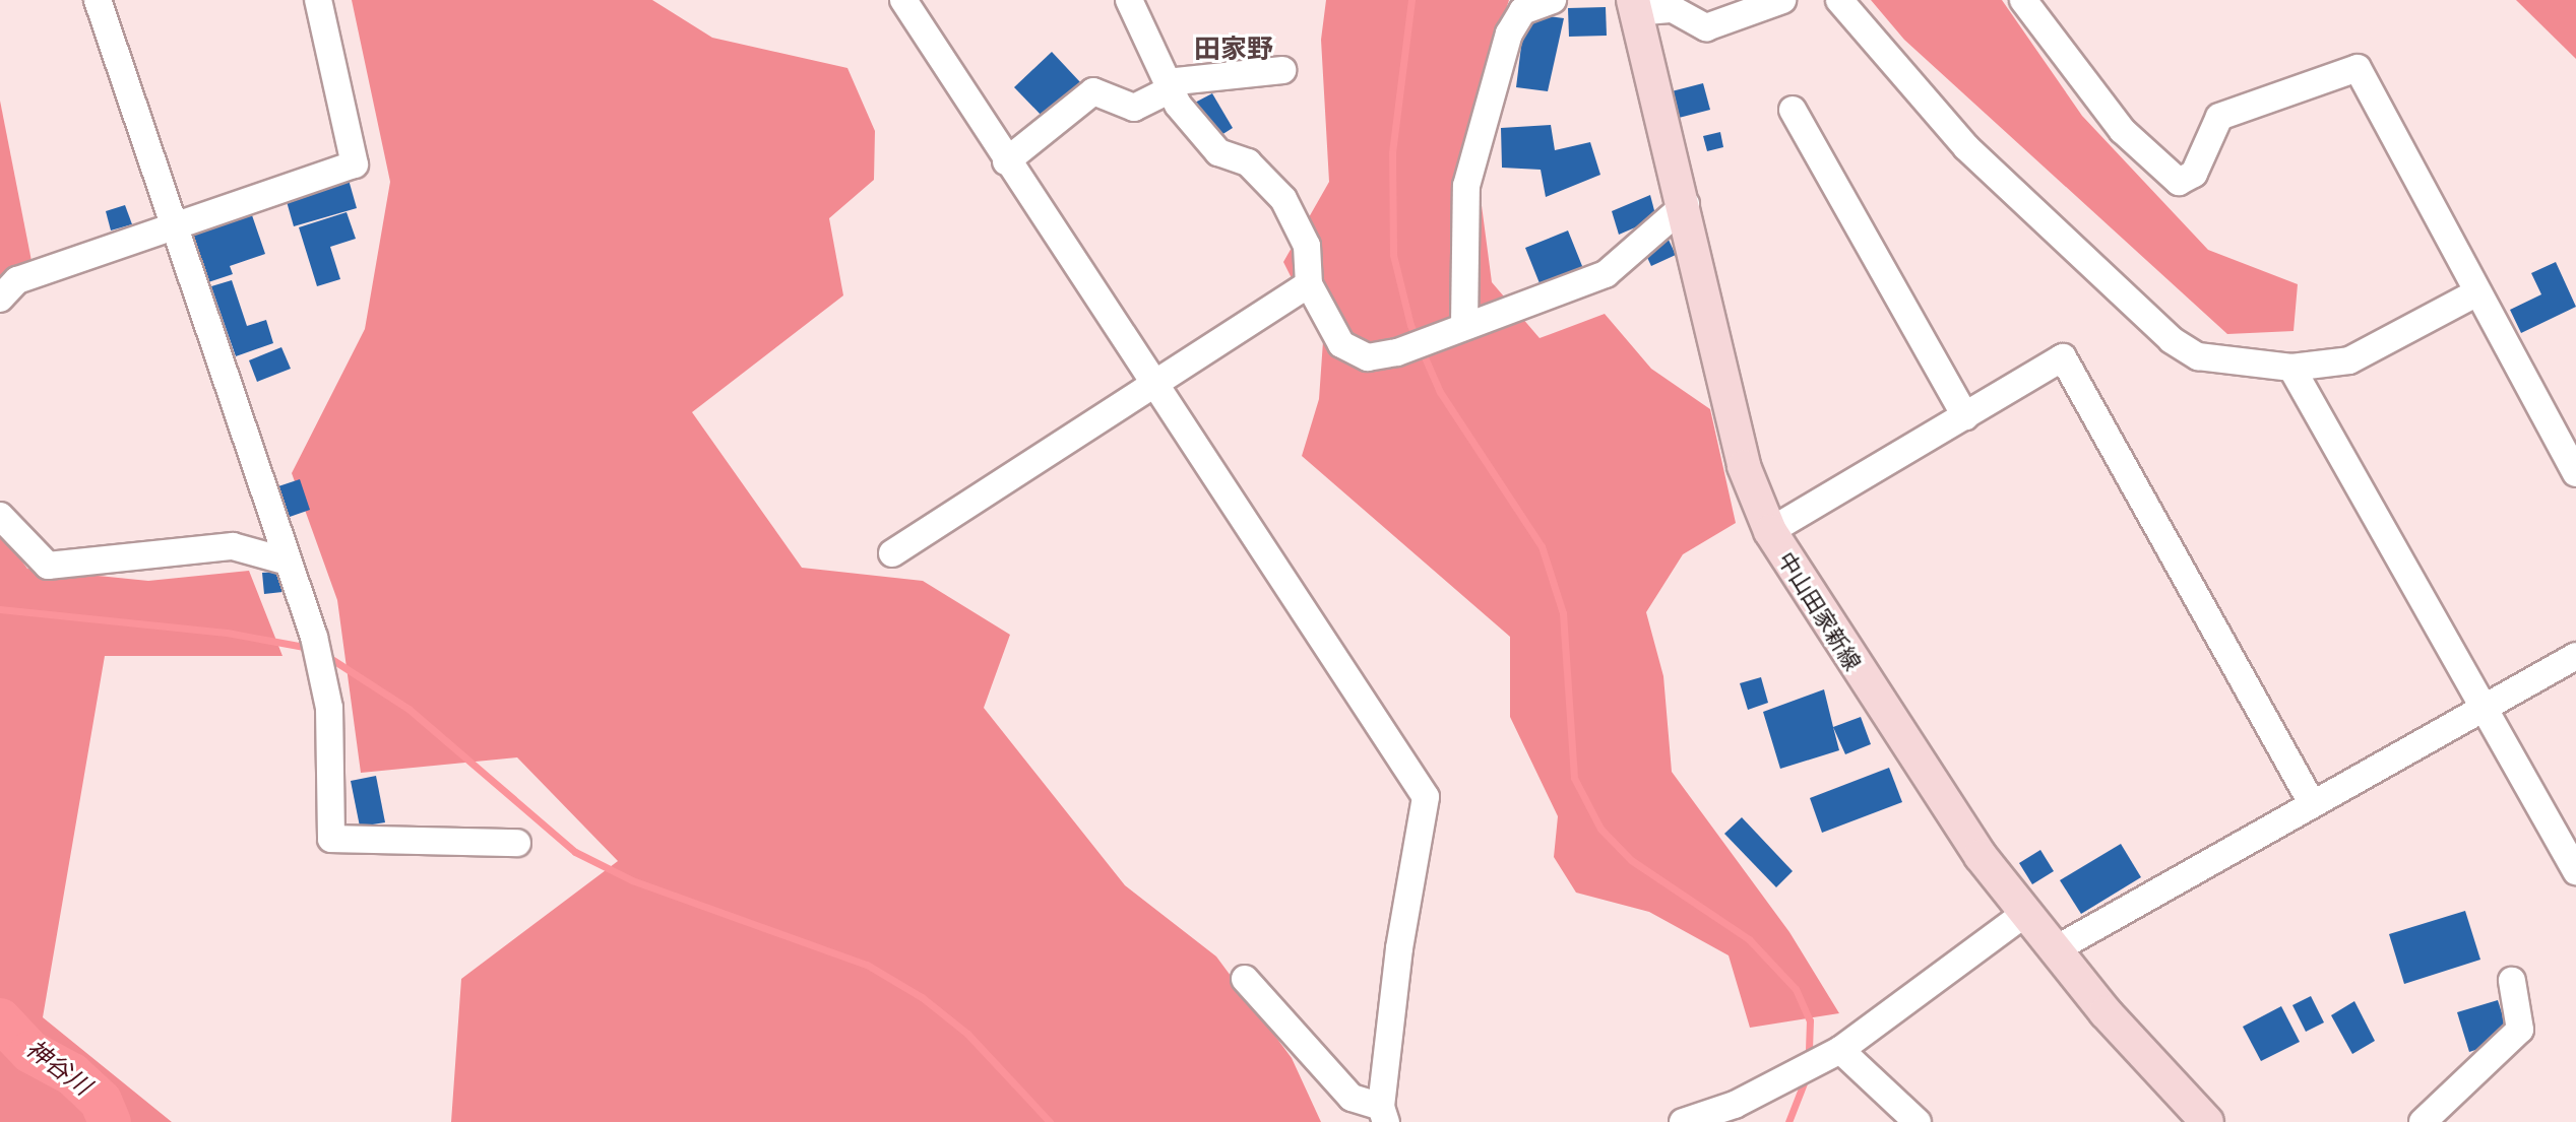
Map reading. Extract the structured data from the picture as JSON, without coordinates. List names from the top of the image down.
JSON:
{
  "streets": {
    "main road": ["中山田家新線"]
  },
  "districts": ["田家野"],
  "water": ["神谷川"]
}
